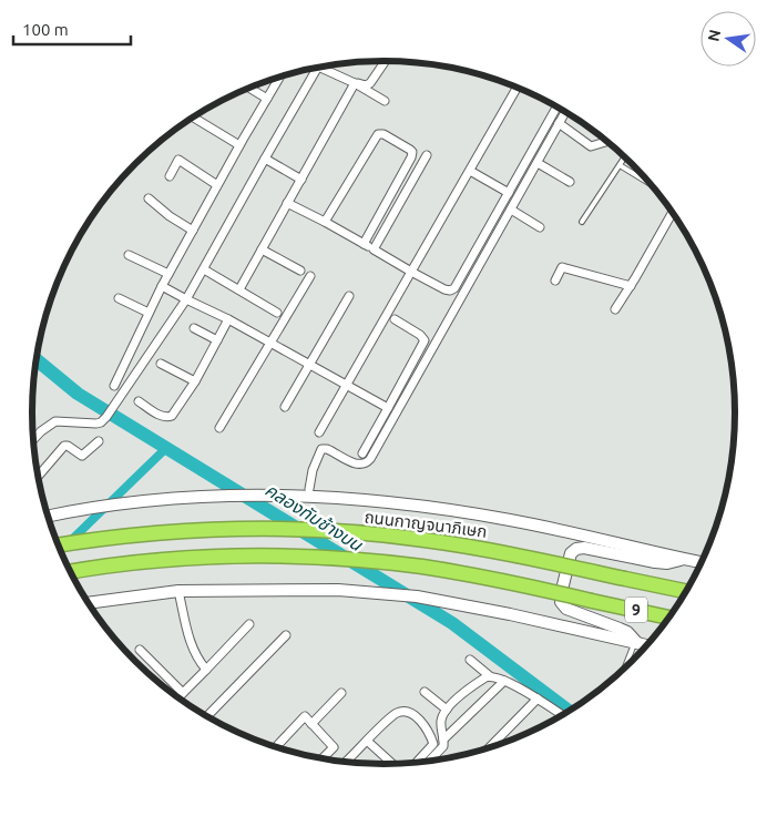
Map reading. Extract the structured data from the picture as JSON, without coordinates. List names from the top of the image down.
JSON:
{
  "streets": {
    "highway": ["ถนนกาญจนาภิเษก", "9"]
  },
  "water": ["คลองทับช้างบน"],
  "scale_bar": "100 m",
  "north": "left"
}
